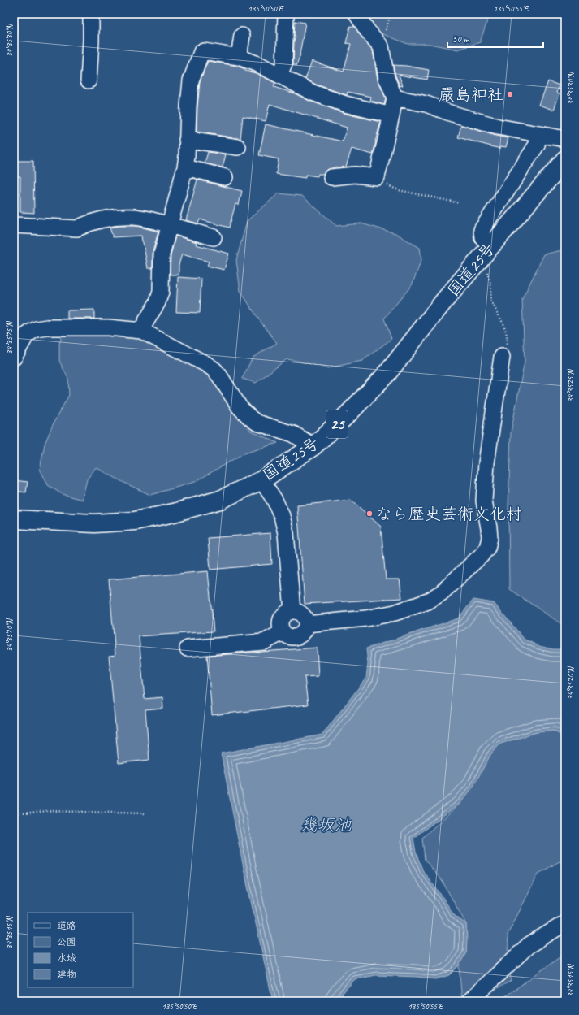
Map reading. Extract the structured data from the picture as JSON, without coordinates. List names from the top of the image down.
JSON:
{
  "streets": {
    "highway": ["国道25号", "25"]
  },
  "water": ["幾坂池"],
  "places": ["嚴島神社", "なら歴史芸術文化村"],
  "legend": [
    "道路",
    "公園",
    "水域",
    "建物"
  ],
  "scale_bar": "50 m",
  "coordinates": [
    "135°50'50\"E",
    "135°50'55\"E",
    "34°35'30\"N",
    "34°35'25\"N",
    "34°35'20\"N",
    "34°35'15\"N"
  ]
}
